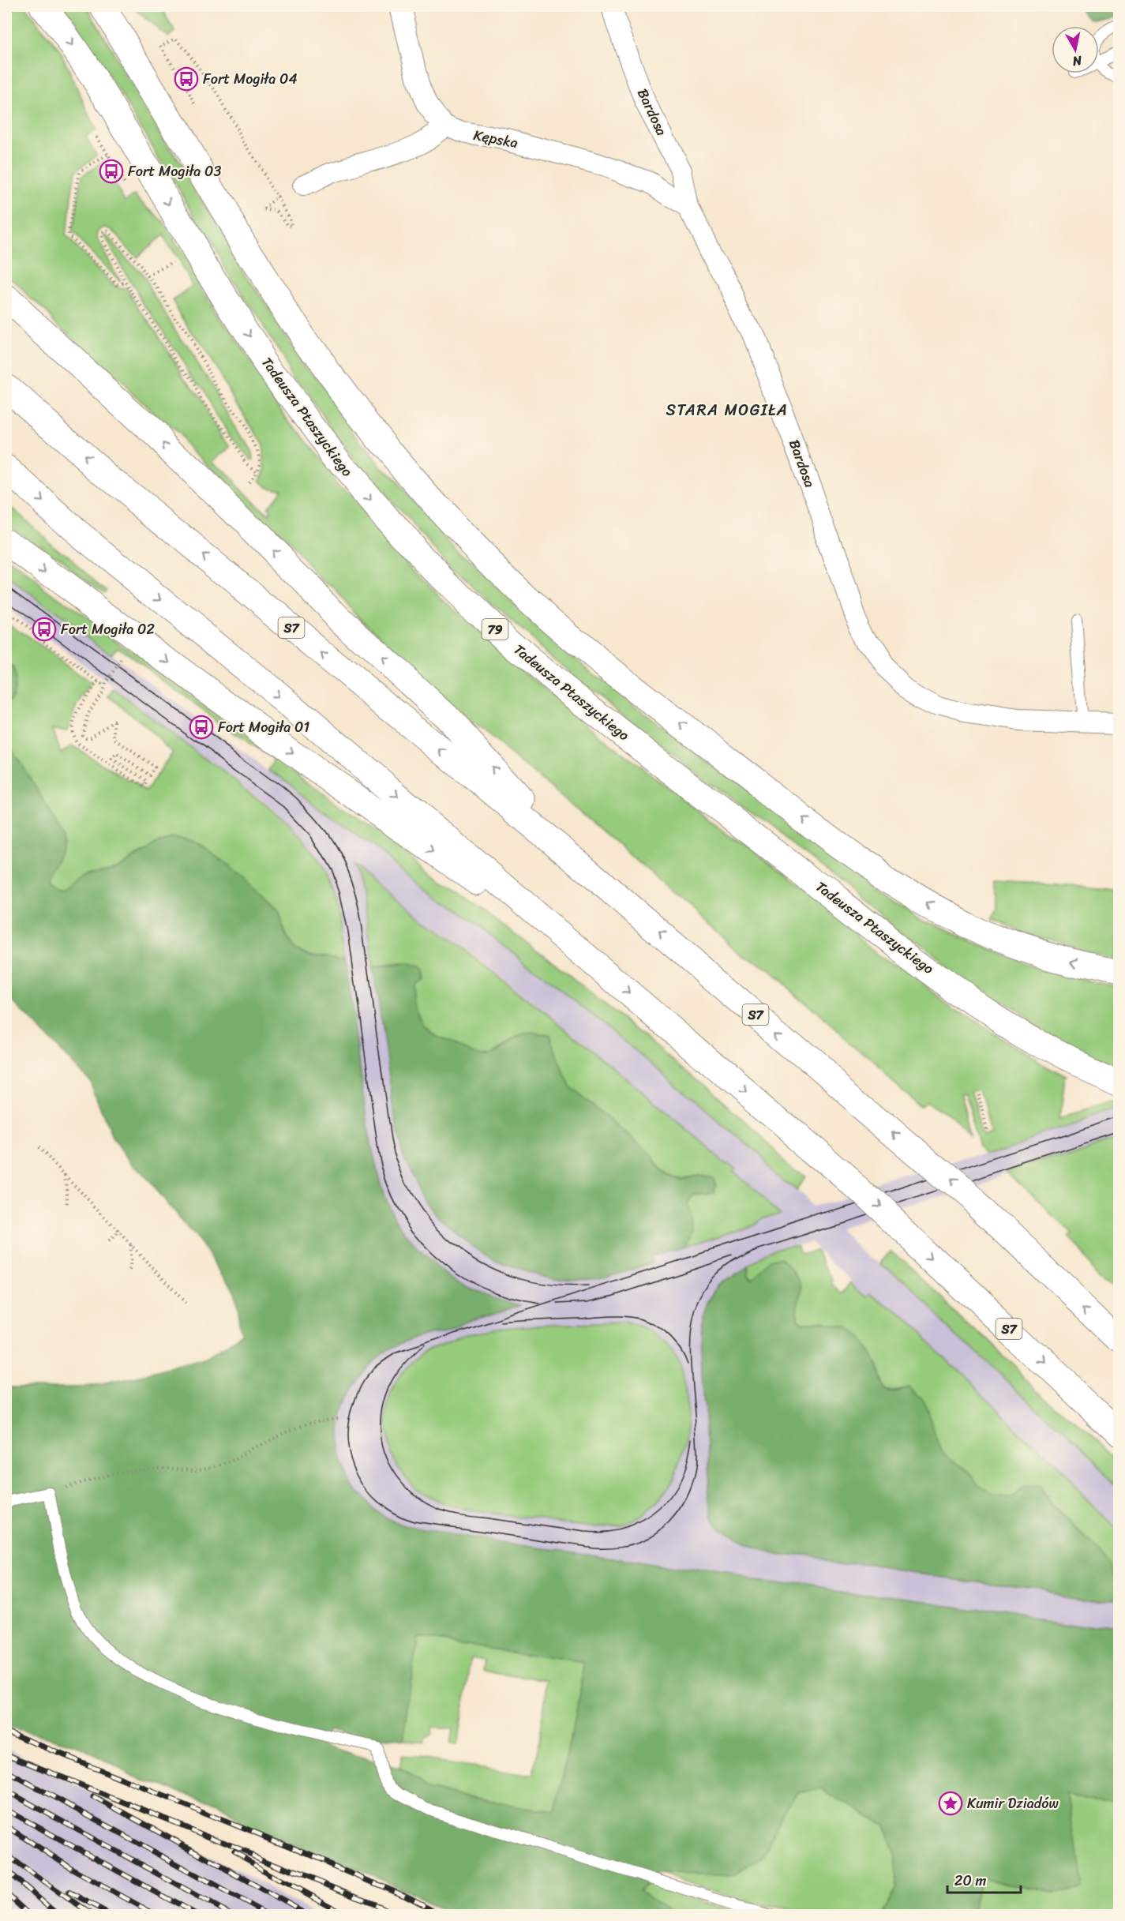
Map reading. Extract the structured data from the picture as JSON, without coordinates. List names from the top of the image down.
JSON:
{
  "streets": {
    "main road": ["Tadeusza Ptaszyckiego", "S7", "79"],
    "street": ["Bardosa", "Kępska"]
  },
  "crossings": [
    ["Bardosa", "Kępska"]
  ],
  "districts": ["STARA MOGIŁA"],
  "places": {
    "bus stop": [
      "Fort Mogiła 04",
      "Fort Mogiła 03",
      "Fort Mogiła 02",
      "Fort Mogiła 01"
    ],
    "place": ["Kumir Dziadów"]
  },
  "scale_bar": "20 m",
  "north": "bottom"
}
